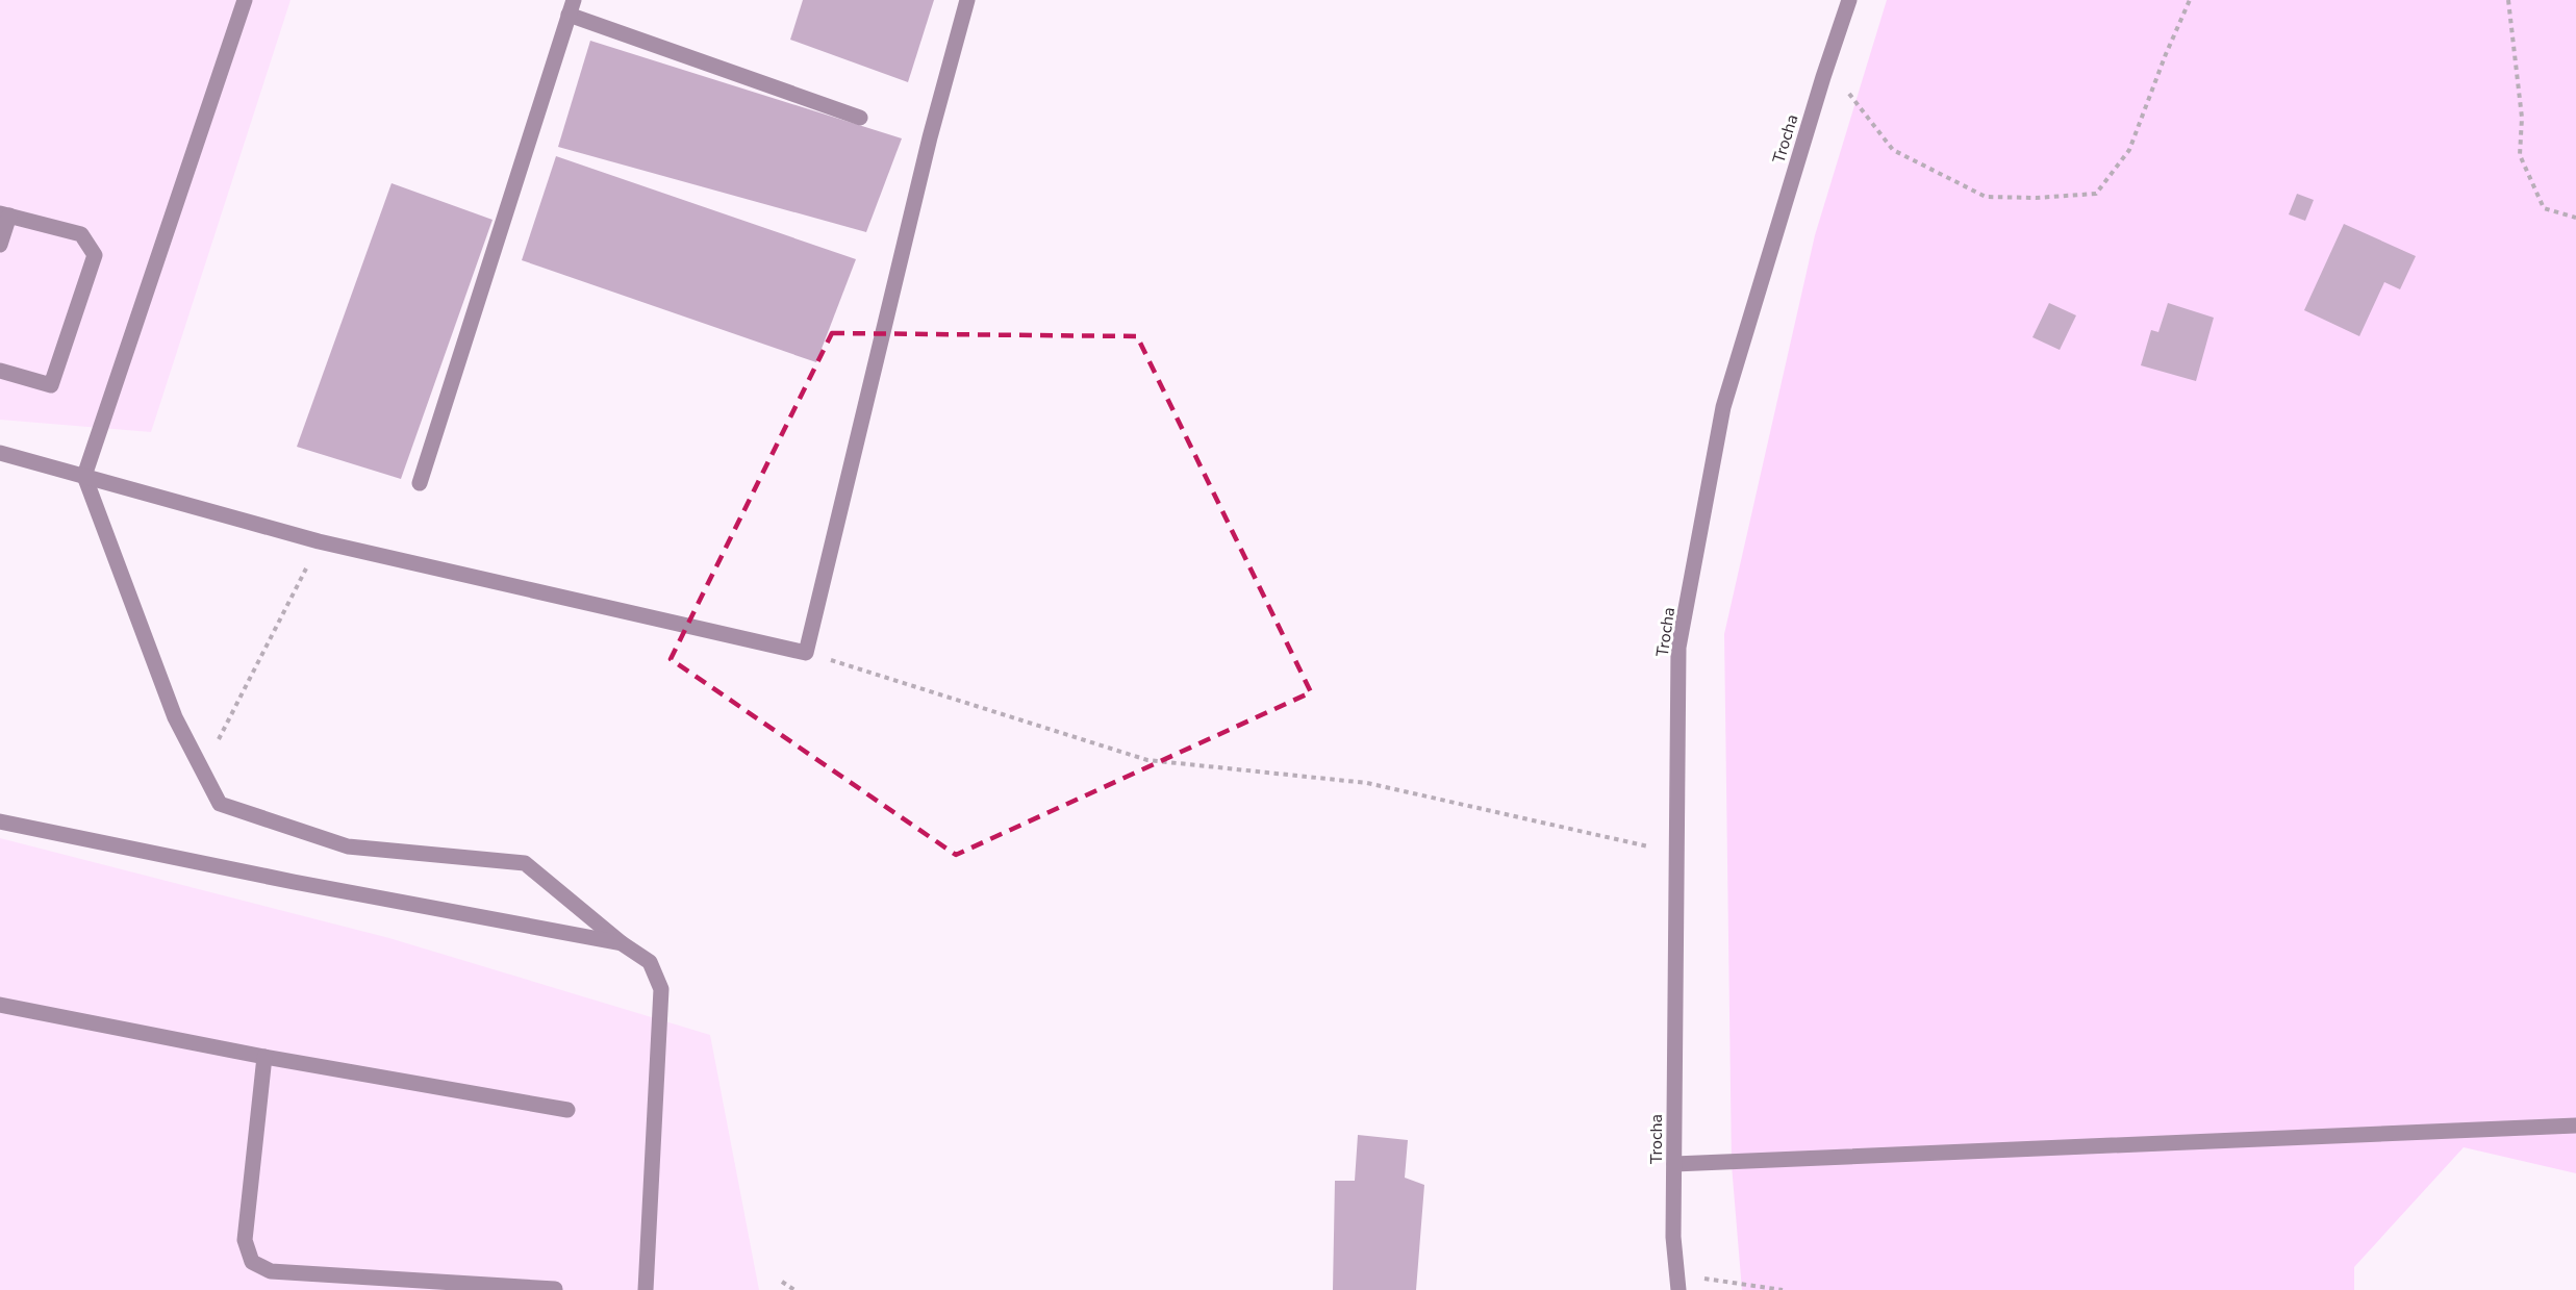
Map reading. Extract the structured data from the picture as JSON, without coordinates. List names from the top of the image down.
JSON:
{
  "streets": {
    "street": ["Trocha"]
  }
}
